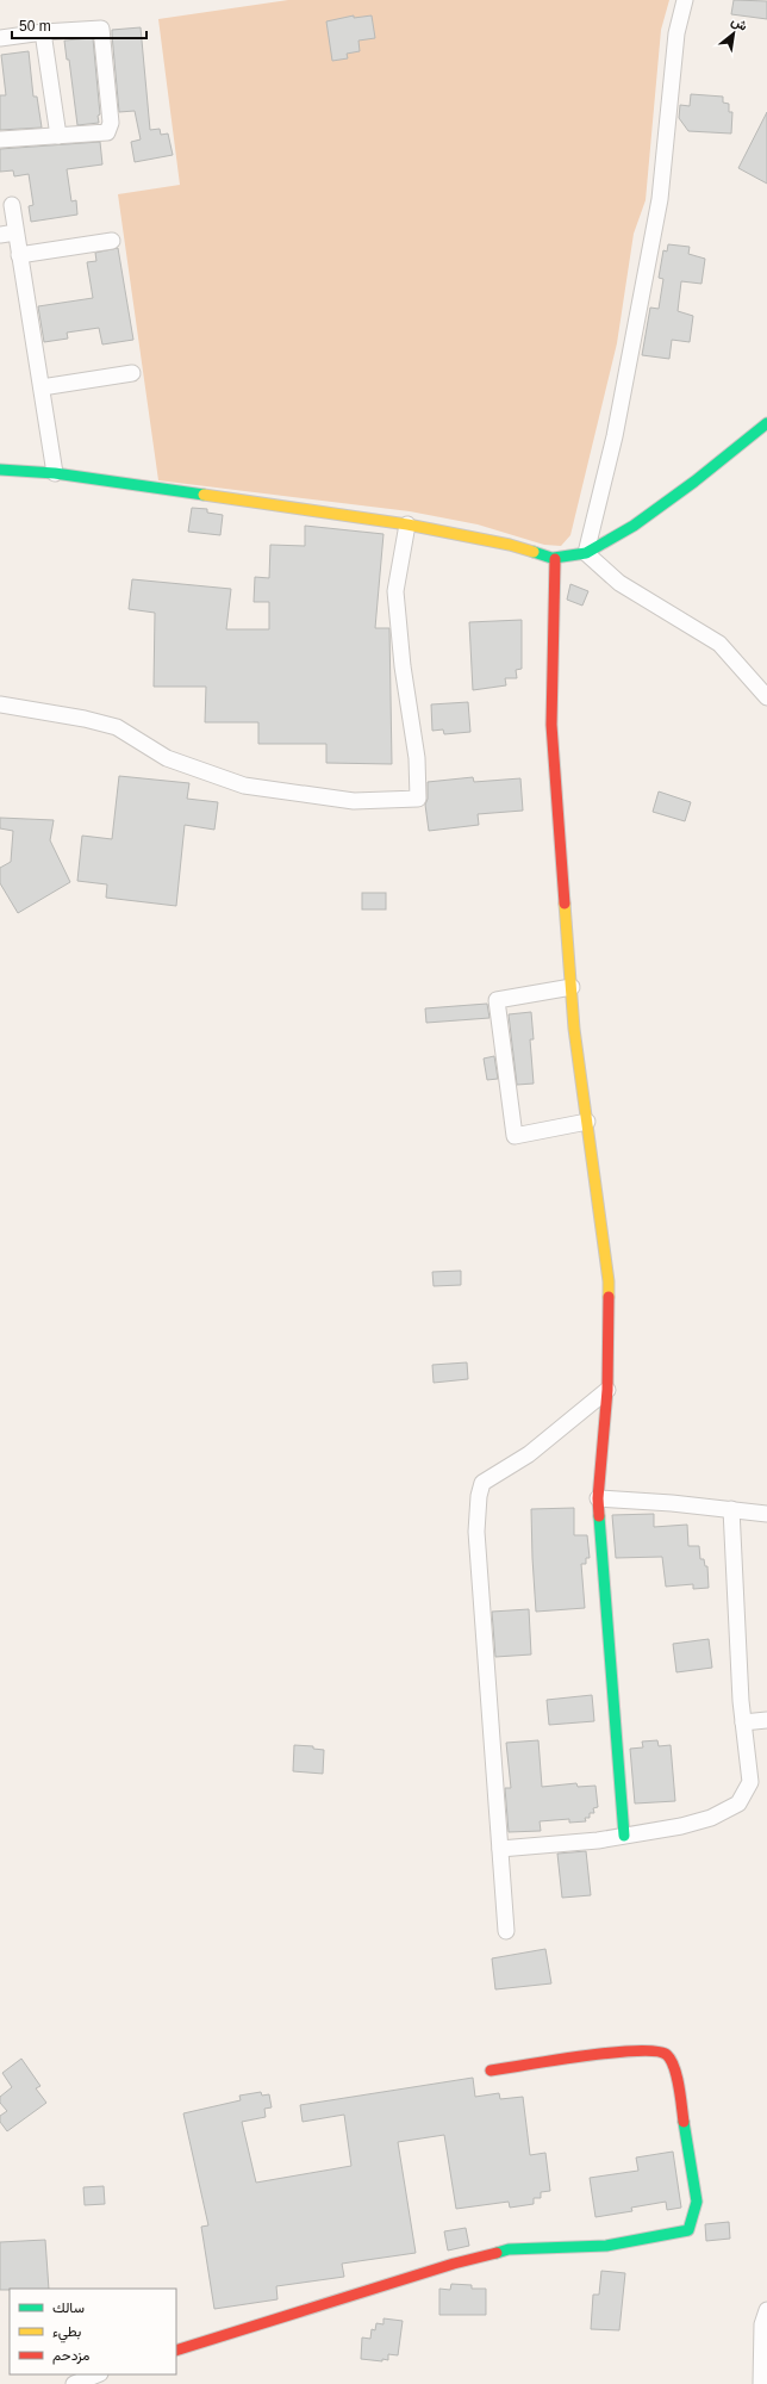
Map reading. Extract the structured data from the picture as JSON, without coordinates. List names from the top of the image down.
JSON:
{
  "legend": ["سالك", "بطيء", "مزدحم"],
  "scale_bar": "50 m",
  "north": "top right"
}
